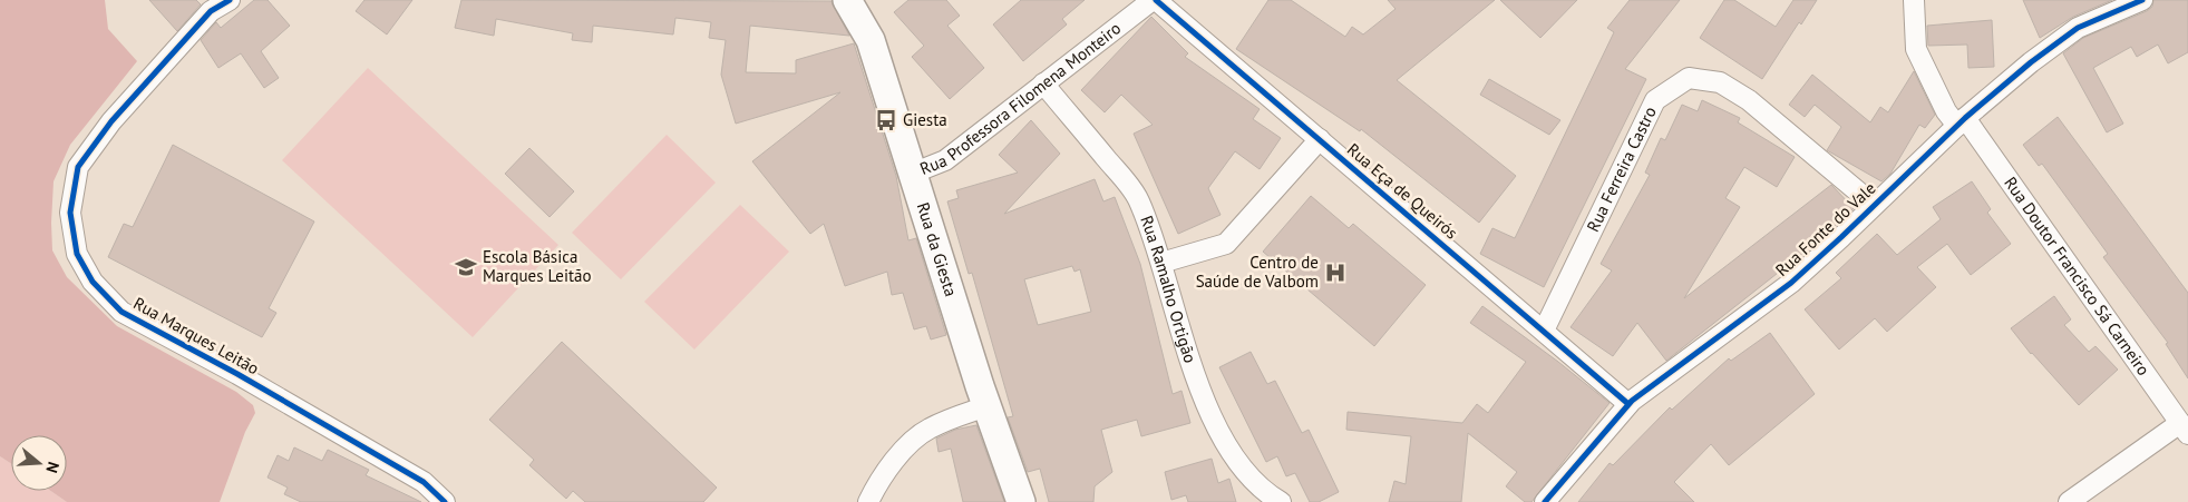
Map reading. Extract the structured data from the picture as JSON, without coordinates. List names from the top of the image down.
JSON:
{
  "streets": {
    "street": [
      "Rua Professora Filomena Monteiro",
      "Rua Ferreira Castro",
      "Rua Eça de Queirós",
      "Rua Fonte do Vale",
      "Rua da Giesta",
      "Rua Doutor Francisco Sá Carneiro",
      "Rua Ramalho Ortigão",
      "Rua Marques Leitão"
    ]
  },
  "crossings": [
    ["Rua Professora Filomena Monteiro", "Rua Eça de Queirós"],
    ["Rua Professora Filomena Monteiro", "Rua da Giesta"],
    ["Rua Professora Filomena Monteiro", "Rua Ramalho Ortigão"],
    ["Rua Ferreira Castro", "Rua Eça de Queirós"],
    ["Rua Ferreira Castro", "Rua Fonte do Vale"],
    ["Rua Eça de Queirós", "Rua Fonte do Vale"],
    ["Rua Fonte do Vale", "Rua Doutor Francisco Sá Carneiro"]
  ],
  "places": {
    "bus stop": ["Giesta"],
    "school or university": ["Escola Básica Marques Leitão"],
    "hospital": ["Centro de Saúde de Valbom"]
  },
  "north": "right"
}
